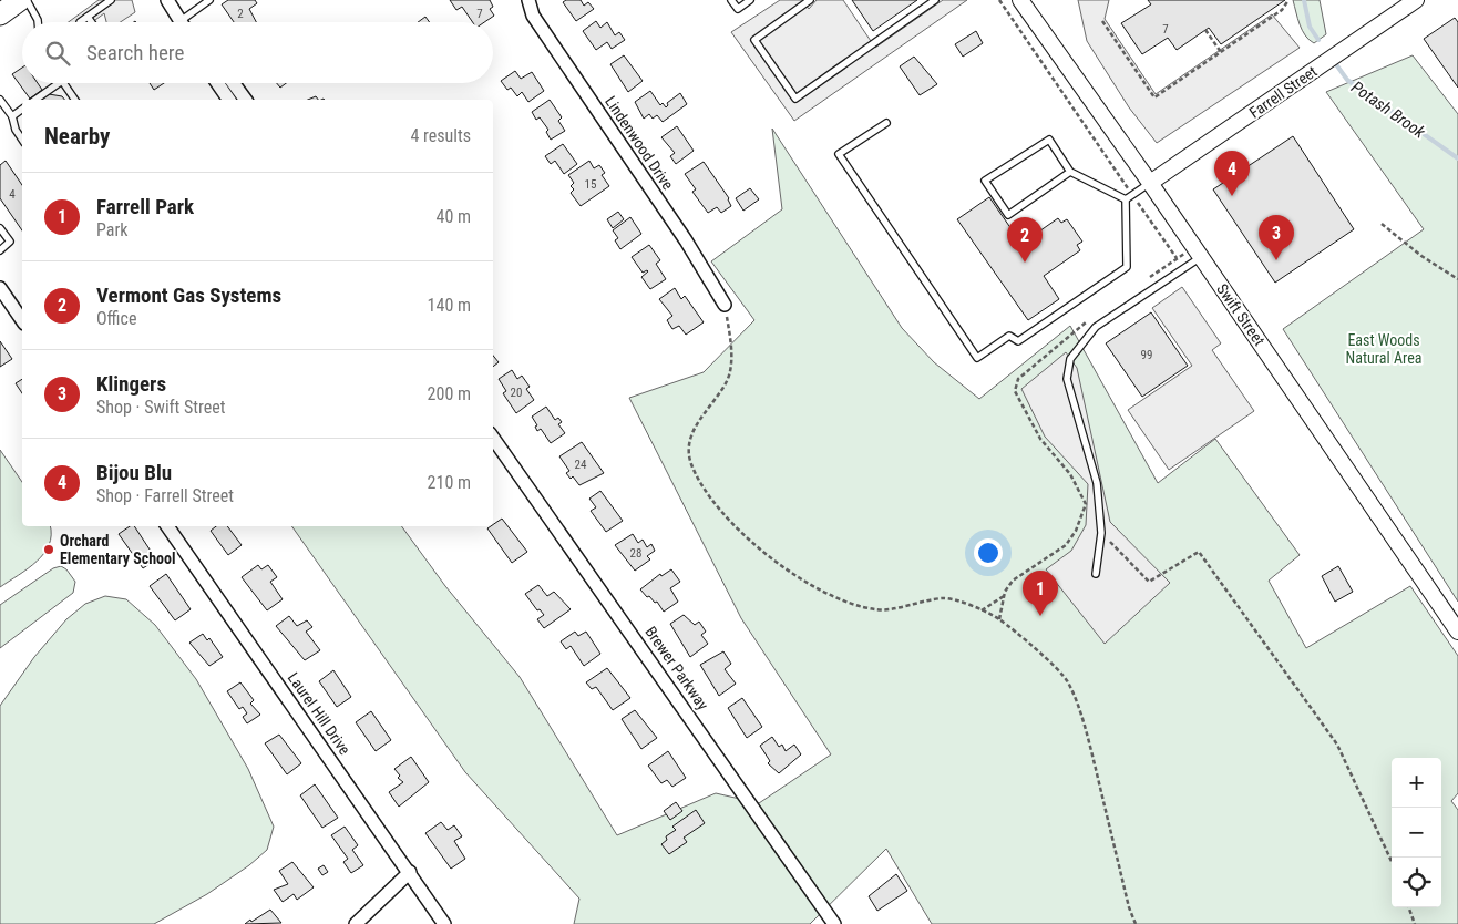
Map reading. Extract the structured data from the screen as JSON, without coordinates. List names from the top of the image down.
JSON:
{
  "streets": {
    "street": [
      "Farrell Street",
      "Lindenwood Drive",
      "Swift Street",
      "Brewer Parkway",
      "Laurel Hill Drive"
    ]
  },
  "crossings": [
    ["Farrell Street", "Swift Street"]
  ],
  "water": ["Potash Brook"],
  "parks": ["East Woods Natural Area"],
  "places": ["Orchard Elementary School"],
  "house_numbers": [
    "2",
    "7",
    "7",
    "15",
    "4",
    "99",
    "20",
    "24",
    "28"
  ],
  "page": {
    "search": "Search here",
    "heading": ["Nearby", "4 results"],
    "pins": [
      "4",
      "3",
      "2",
      "1"
    ],
    "list": [
      {
        "mark": "1",
        "name": "Farrell Park",
        "note": "Park",
        "value": "40 m"
      },
      {
        "mark": "2",
        "name": "Vermont Gas Systems",
        "note": "Office",
        "value": "140 m"
      },
      {
        "mark": "3",
        "name": "Klingers",
        "note": "Shop · Swift Street",
        "value": "200 m"
      },
      {
        "mark": "4",
        "name": "Bijou Blu",
        "note": "Shop · Farrell Street",
        "value": "210 m"
      }
    ],
    "map_buttons": ["+", "−"]
  }
}
